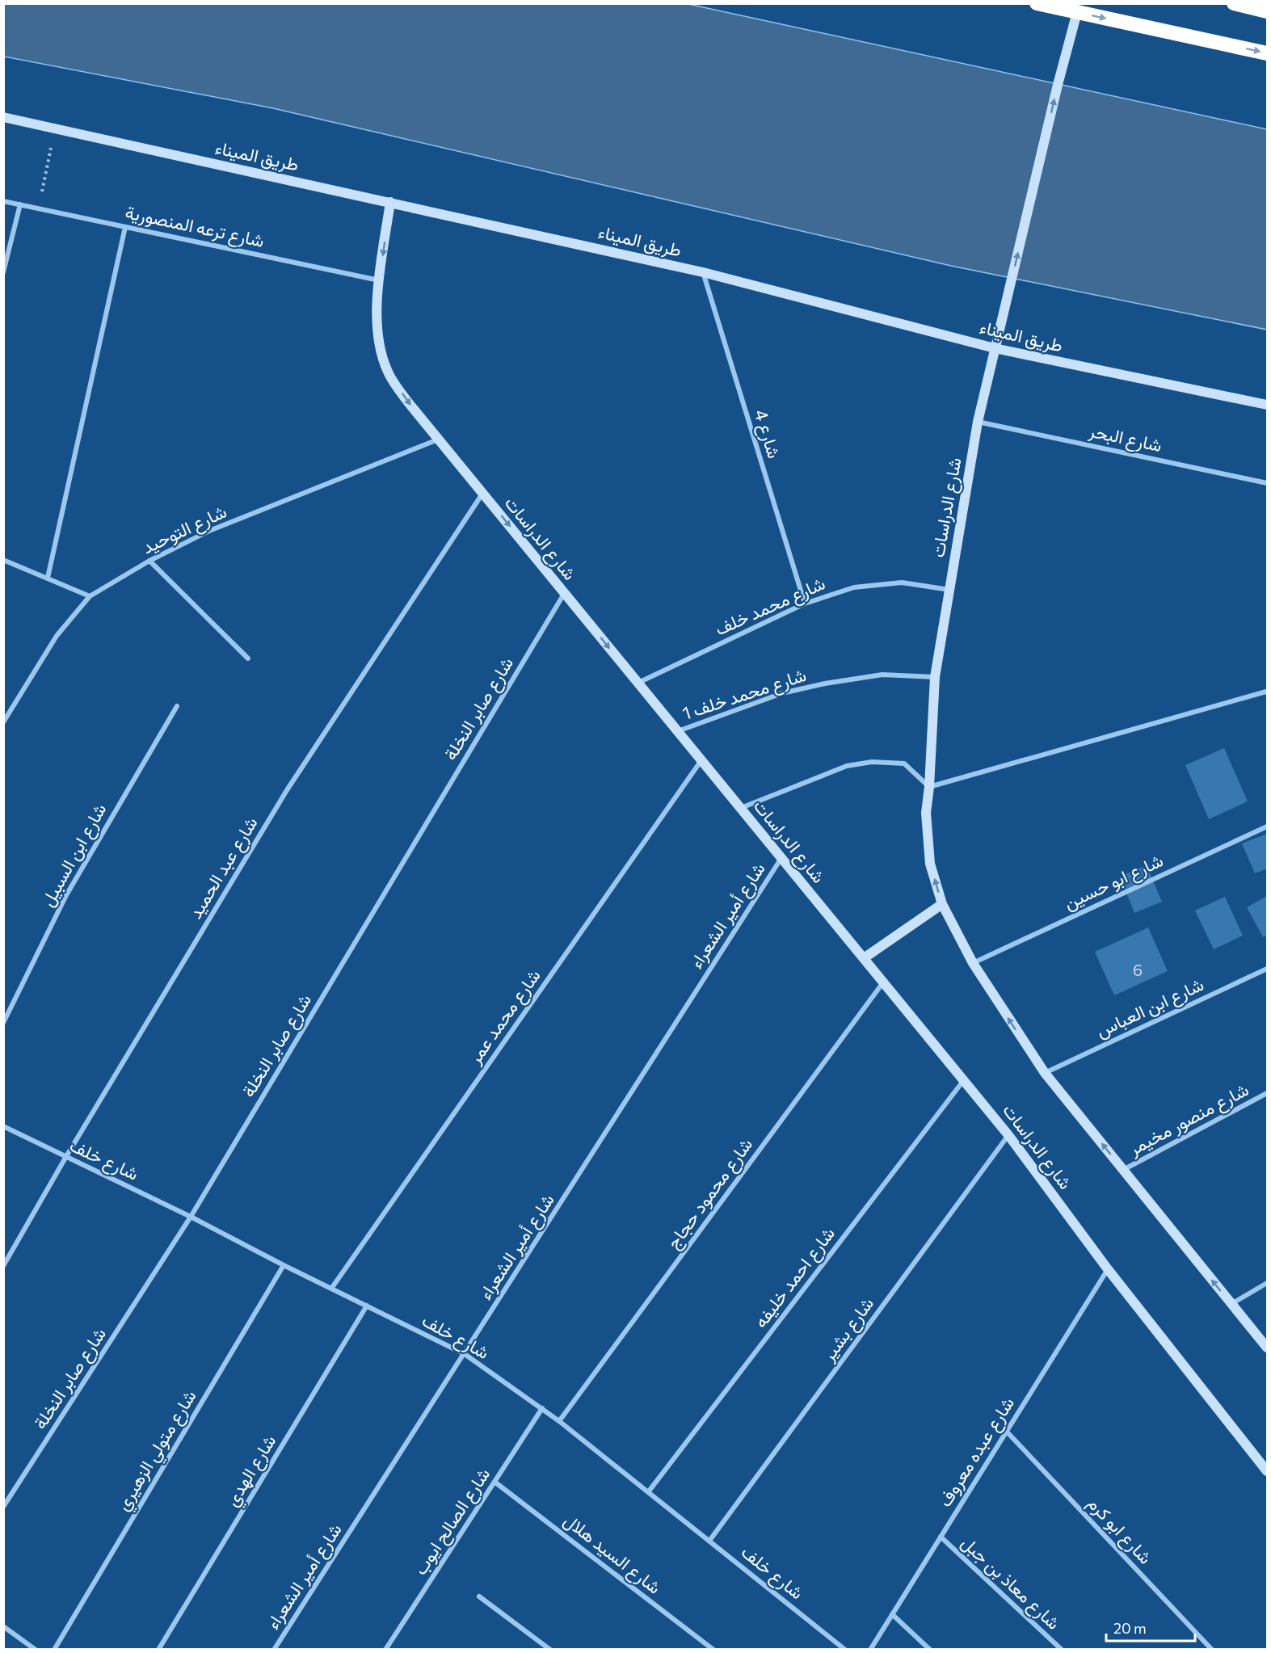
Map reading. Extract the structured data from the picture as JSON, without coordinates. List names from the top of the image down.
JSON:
{
  "streets": {
    "street": [
      "طريق الميناء",
      "شارع ترعه المنصورية",
      "شارع 4",
      "شارع البحر",
      "شارع الدراسات",
      "شارع التوحيد",
      "شارع محمد خلف",
      "شارع محمد خلف 1",
      "شارع صابر النخلة",
      "شارع ابن السبيل",
      "شارع عبد الحميد",
      "شارع ابو حسين",
      "شارع أمير الشعراء",
      "شارع ابن العباس",
      "شارع محمد عمر",
      "شارع منصور مخيمر",
      "شارع خلف",
      "شارع محمود حجاج",
      "شارع احمد خليفه",
      "شارع بشير",
      "شارع متولي الزهيري",
      "شارع عبده معروف",
      "شارع الهدي",
      "شارع الصالح ايوب",
      "شارع ابو كرم",
      "شارع السيد هلال",
      "شارع معاذ بن جبل"
    ]
  },
  "crossings": [
    ["طريق الميناء", "شارع 4"],
    ["طريق الميناء", "شارع الدراسات"],
    ["شارع ترعه المنصورية", "شارع الدراسات"],
    ["شارع 4", "شارع محمد خلف"],
    ["شارع البحر", "شارع الدراسات"],
    ["شارع الدراسات", "شارع التوحيد"],
    ["شارع الدراسات", "شارع محمد خلف"],
    ["شارع الدراسات", "شارع محمد خلف 1"],
    ["شارع الدراسات", "شارع صابر النخلة"],
    ["شارع الدراسات", "شارع عبد الحميد"],
    ["شارع الدراسات", "شارع ابو حسين"],
    ["شارع الدراسات", "شارع أمير الشعراء"],
    ["شارع الدراسات", "شارع ابن العباس"],
    ["شارع الدراسات", "شارع محمد عمر"],
    ["شارع الدراسات", "شارع منصور مخيمر"],
    ["شارع الدراسات", "شارع محمود حجاج"],
    ["شارع الدراسات", "شارع احمد خليفه"],
    ["شارع الدراسات", "شارع بشير"],
    ["شارع الدراسات", "شارع عبده معروف"],
    ["شارع صابر النخلة", "شارع خلف"],
    ["شارع عبد الحميد", "شارع خلف"],
    ["شارع أمير الشعراء", "شارع خلف"],
    ["شارع محمد عمر", "شارع خلف"],
    ["شارع خلف", "شارع محمود حجاج"],
    ["شارع خلف", "شارع احمد خليفه"],
    ["شارع خلف", "شارع بشير"],
    ["شارع خلف", "شارع متولي الزهيري"],
    ["شارع خلف", "شارع الهدي"],
    ["شارع خلف", "شارع الصالح ايوب"],
    ["شارع عبده معروف", "شارع ابو كرم"],
    ["شارع عبده معروف", "شارع معاذ بن جبل"],
    ["شارع الصالح ايوب", "شارع السيد هلال"]
  ],
  "house_numbers": ["6"],
  "scale_bar": "20 m"
}
